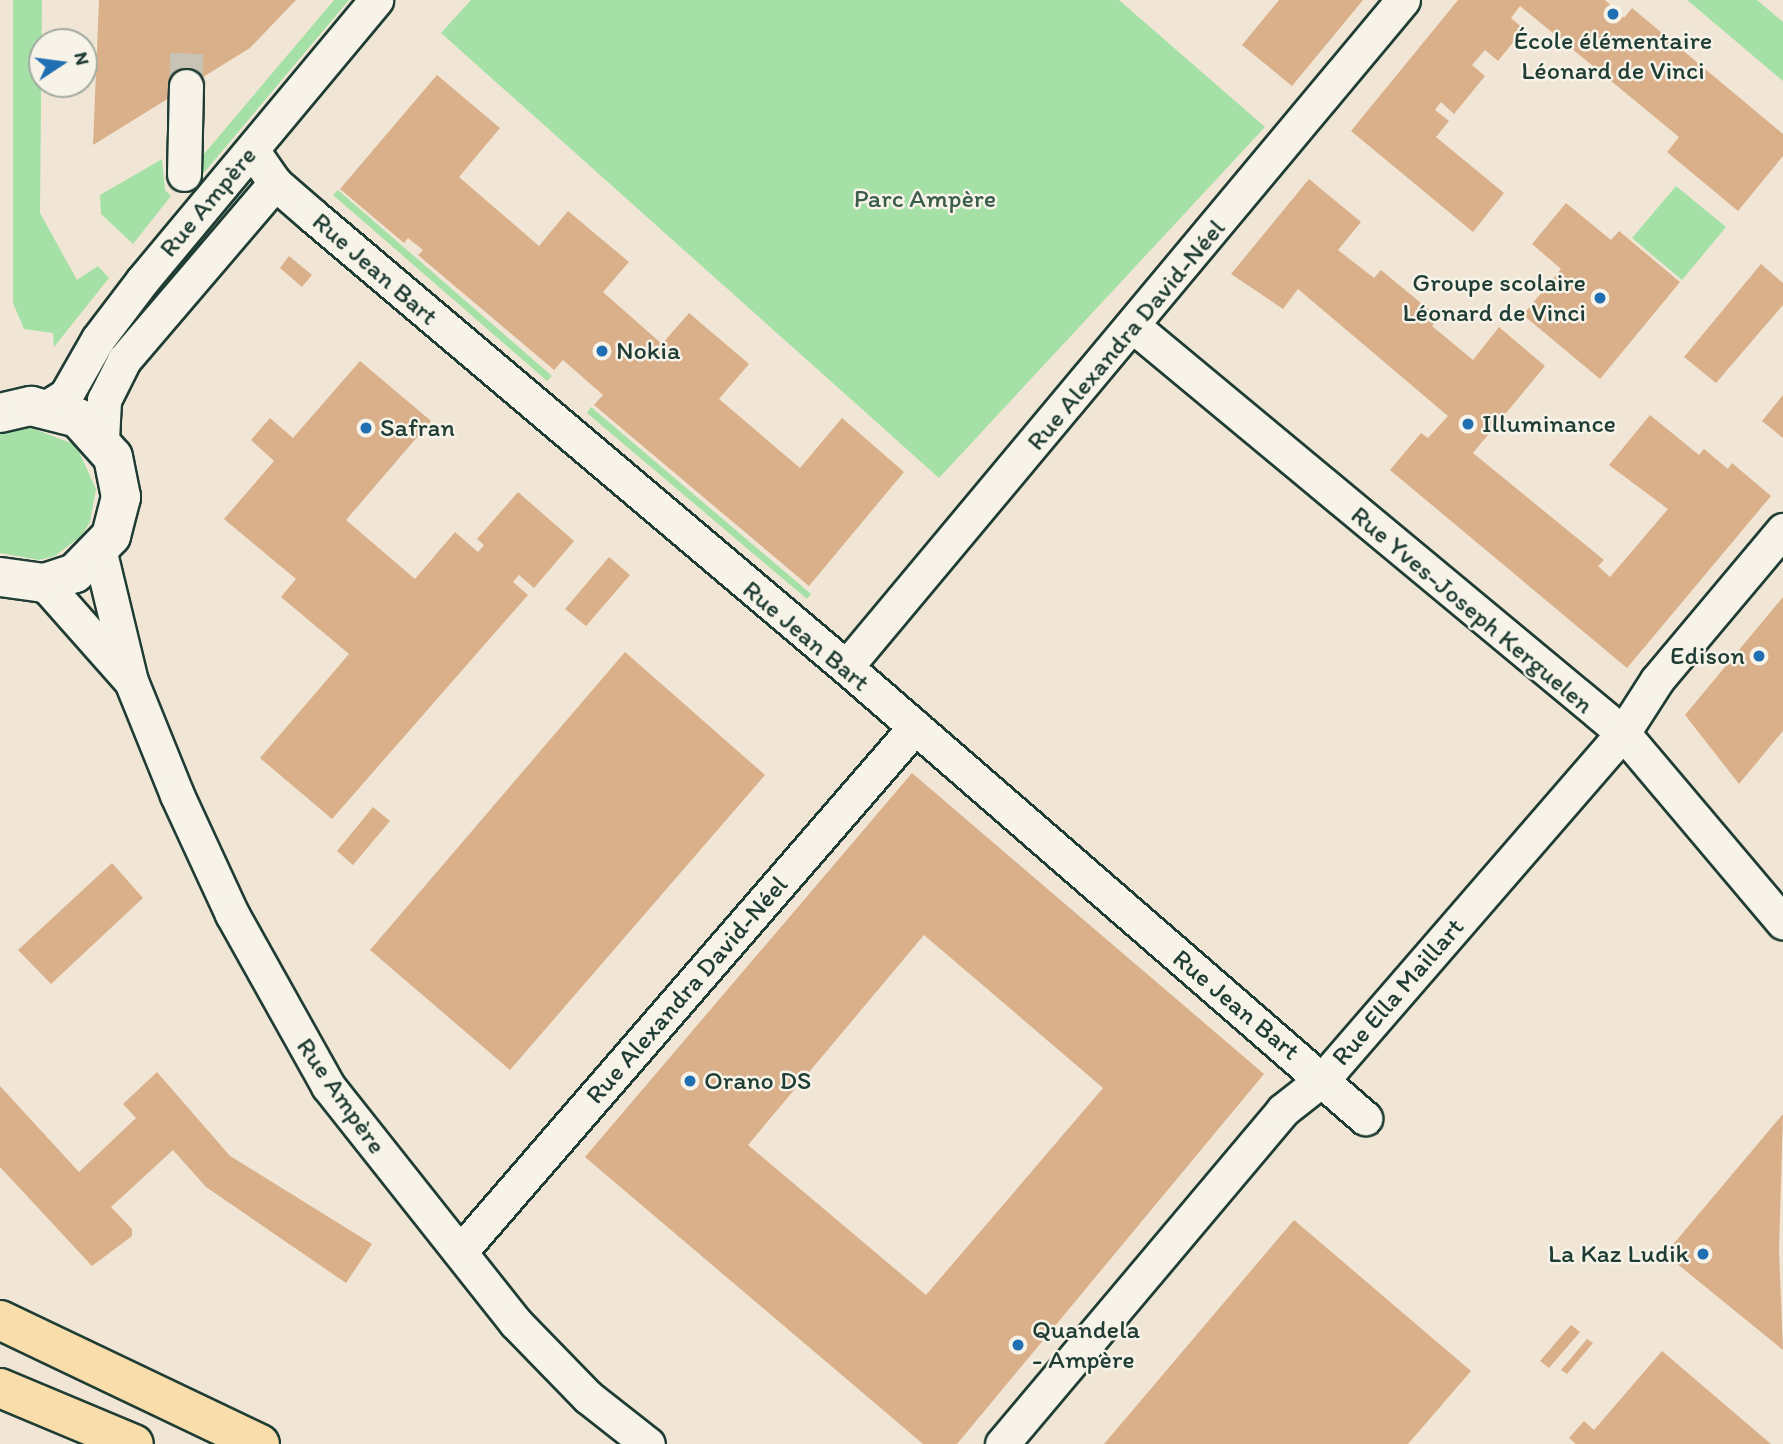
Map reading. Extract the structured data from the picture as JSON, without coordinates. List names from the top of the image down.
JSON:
{
  "streets": {
    "street": [
      "Rue Ampère",
      "Rue Jean Bart",
      "Rue Alexandra David-Néel",
      "Rue Yves-Joseph Kerguelen",
      "Rue Ella Maillart"
    ]
  },
  "crossings": [
    ["Rue Ampère", "Rue Jean Bart"],
    ["Rue Ampère", "Rue Alexandra David-Néel"],
    ["Rue Jean Bart", "Rue Alexandra David-Néel"],
    ["Rue Jean Bart", "Rue Ella Maillart"],
    ["Rue Alexandra David-Néel", "Rue Yves-Joseph Kerguelen"],
    ["Rue Yves-Joseph Kerguelen", "Rue Ella Maillart"]
  ],
  "parks": ["Parc Ampère"],
  "places": [
    "École élémentaire Léonard de Vinci",
    "Groupe scolaire Léonard de Vinci",
    "Nokia",
    "Illuminance",
    "Safran",
    "Edison",
    "Orano DS",
    "La Kaz Ludik",
    "Quandela - Ampère"
  ],
  "north": "right"
}
